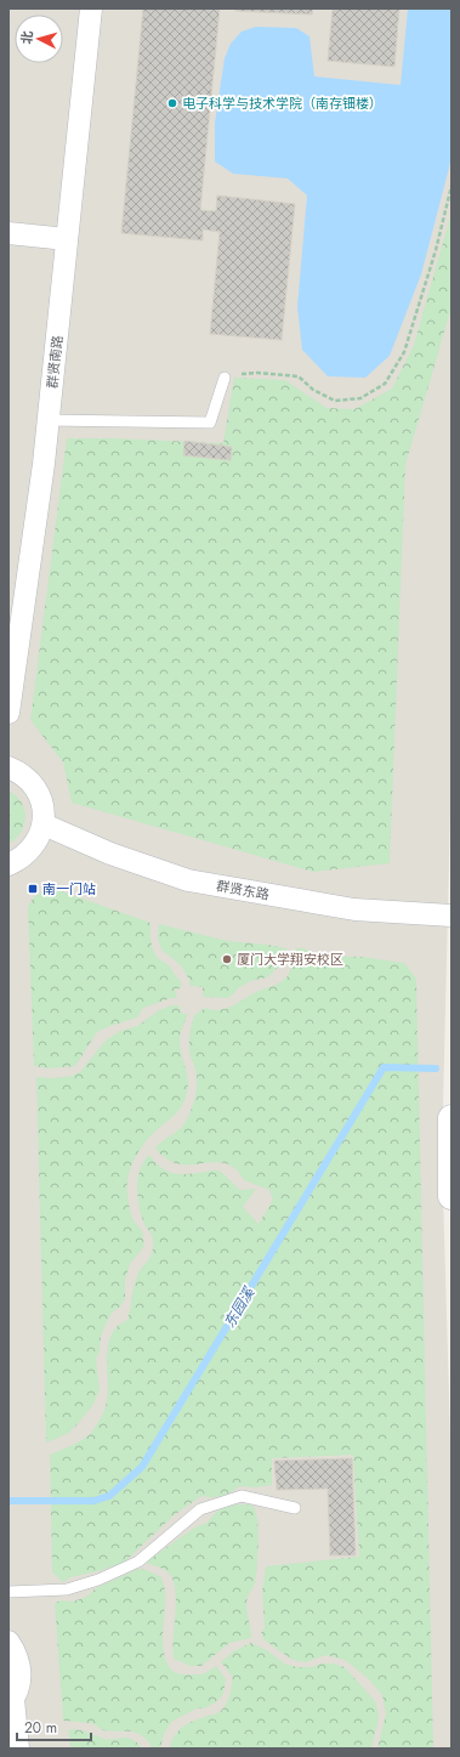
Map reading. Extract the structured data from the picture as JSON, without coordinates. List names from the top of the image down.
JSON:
{
  "streets": {
    "street": ["群贤南路", "群贤东路"]
  },
  "water": ["东园溪"],
  "places": {
    "other": ["电子科学与技术学院（南存钿楼）", "厦门大学翔安校区"],
    "transit": ["南一门站"]
  },
  "scale_bar": "20 m",
  "north": "left"
}
